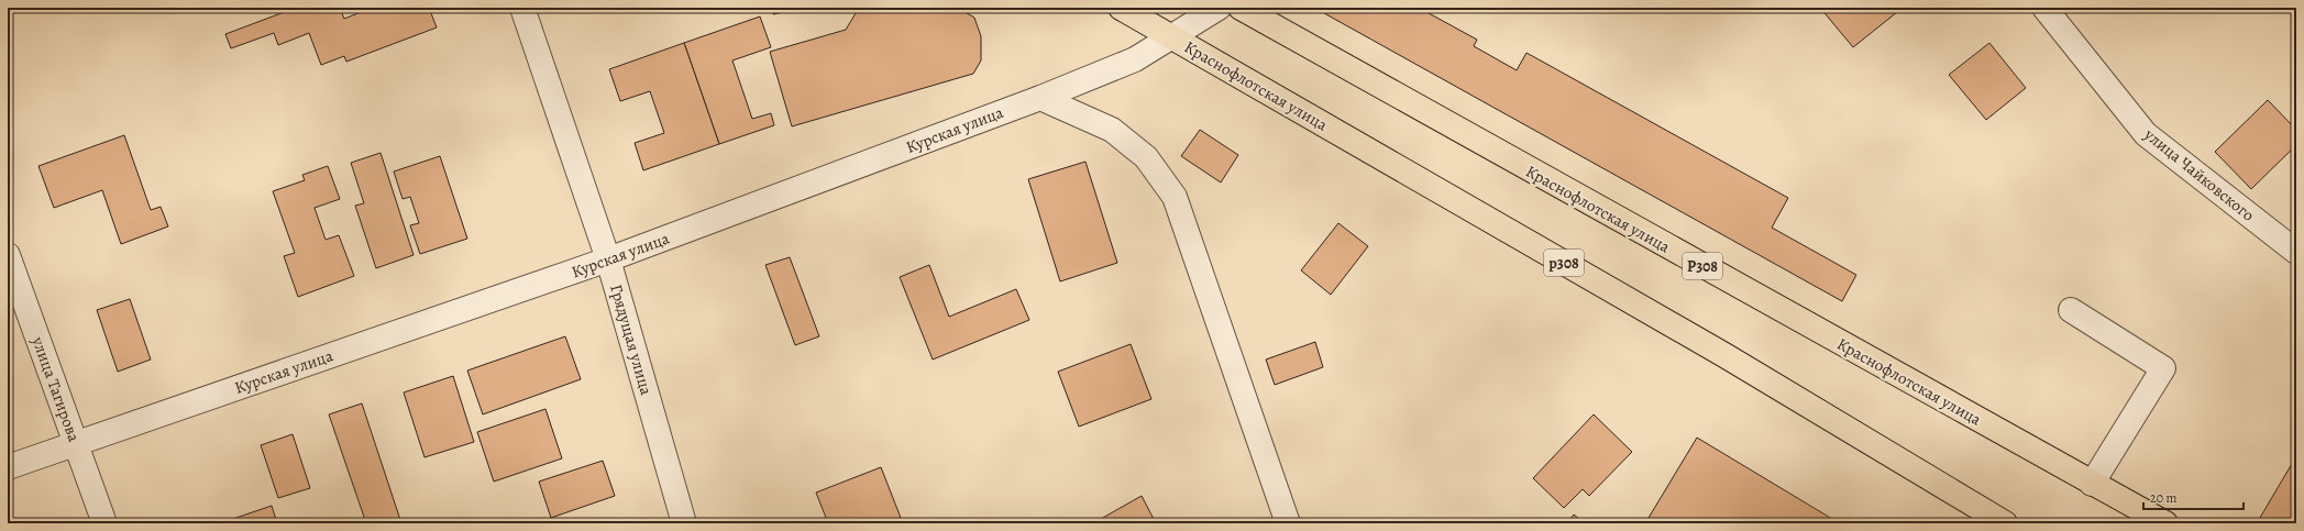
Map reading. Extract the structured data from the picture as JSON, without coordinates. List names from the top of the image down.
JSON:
{
  "streets": {
    "main road": ["Краснофлотская улица", "p308", "P308"],
    "street": [
      "Курская улица",
      "улица Чайковского",
      "Грядущая улица",
      "улица Тагирова"
    ]
  },
  "crossings": [
    ["Краснофлотская улица", "Курская улица"],
    ["Курская улица", "Грядущая улица"],
    ["Курская улица", "улица Тагирова"]
  ],
  "scale_bar": "20 m"
}
